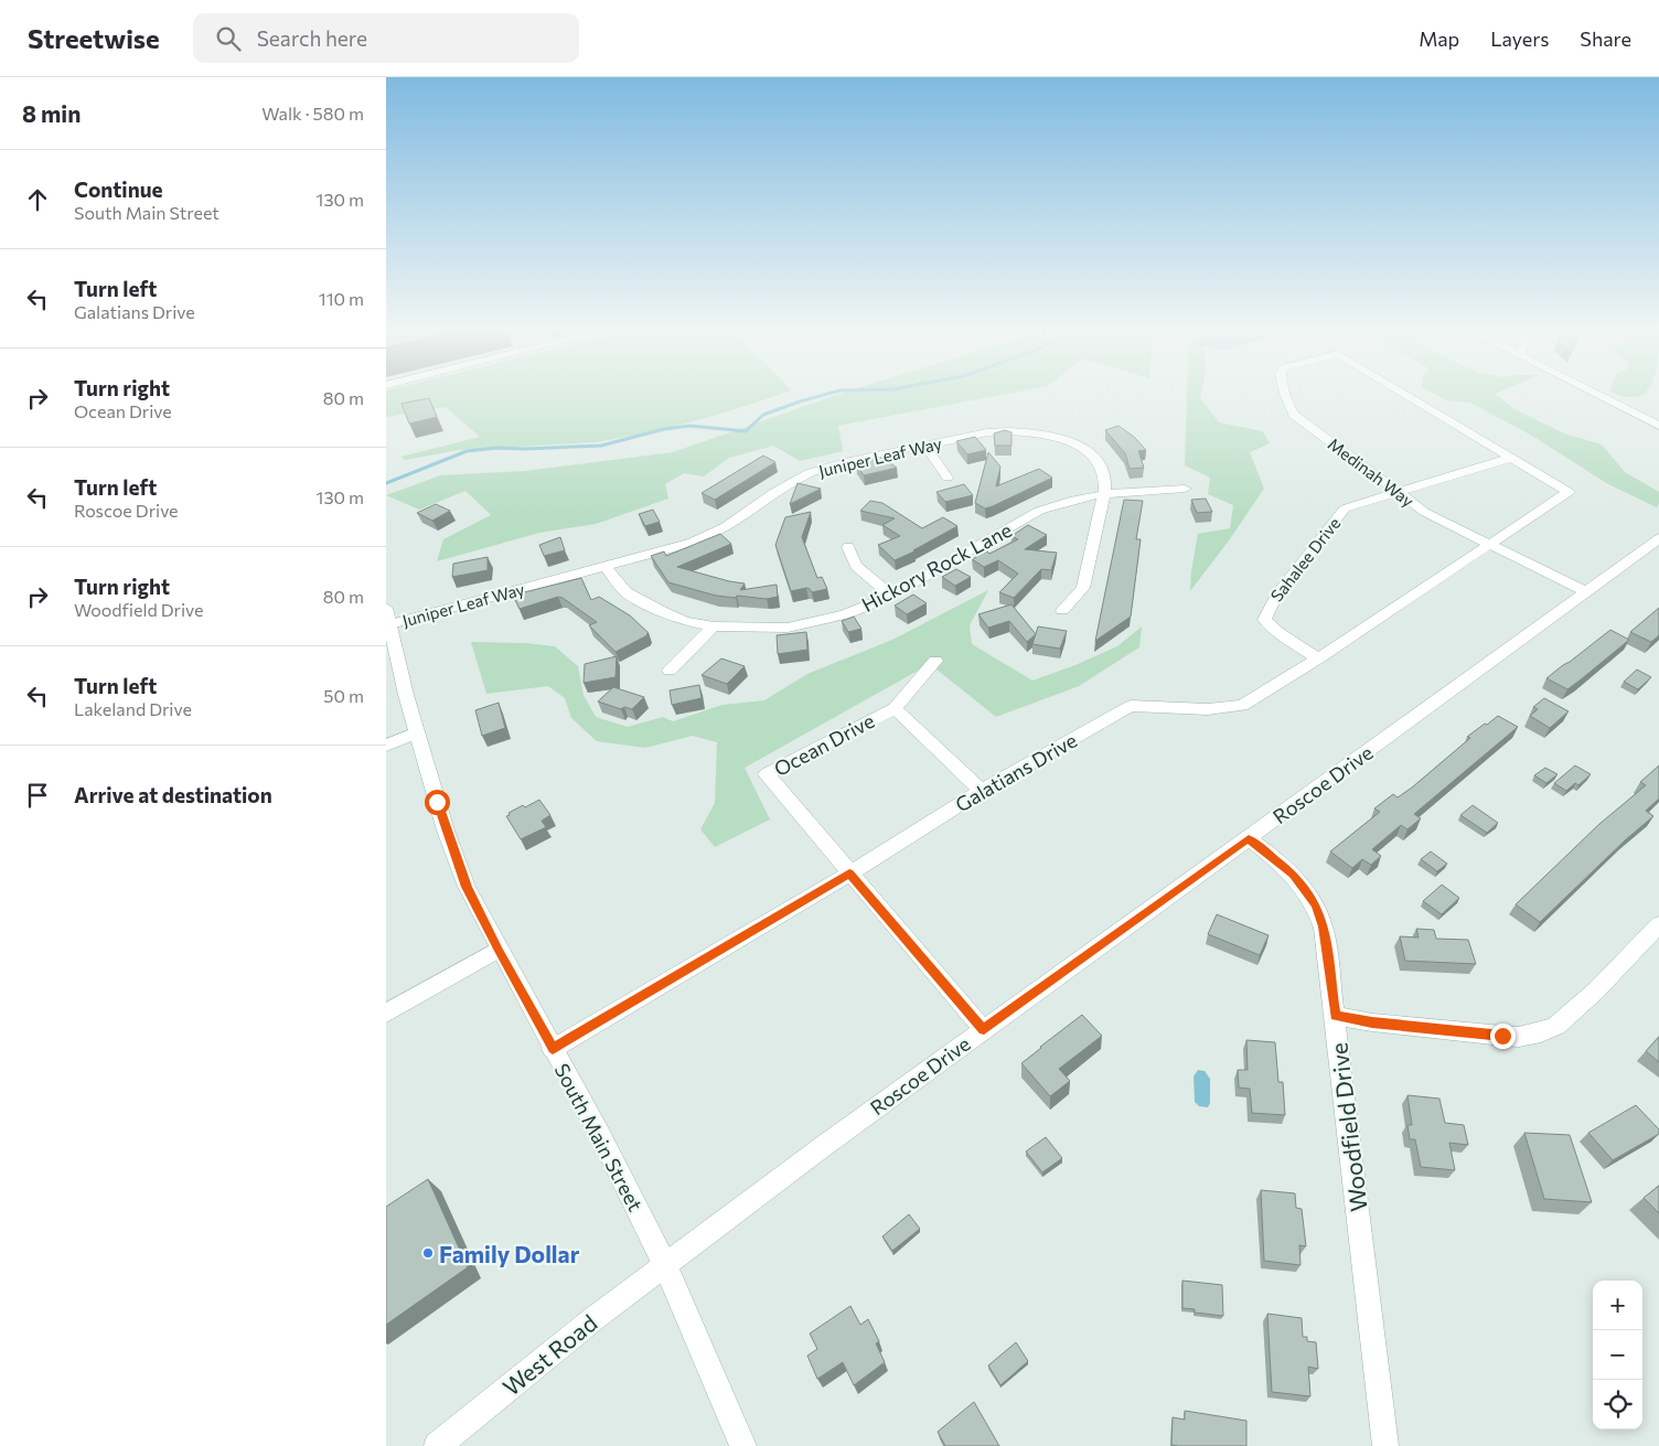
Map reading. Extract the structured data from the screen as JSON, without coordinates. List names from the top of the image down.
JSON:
{
  "streets": {
    "street": [
      "Juniper Leaf Way",
      "Medinah Way",
      "Sahalee Drive",
      "Hickory Rock Lane",
      "Ocean Drive",
      "Galatians Drive",
      "Roscoe Drive",
      "Woodfield Drive",
      "South Main Street",
      "West Road"
    ]
  },
  "crossings": [
    ["Juniper Leaf Way", "Hickory Rock Lane"],
    ["Juniper Leaf Way", "South Main Street"],
    ["Medinah Way", "Sahalee Drive"],
    ["Medinah Way", "Galatians Drive"],
    ["Medinah Way", "Roscoe Drive"],
    ["Sahalee Drive", "Galatians Drive"],
    ["Ocean Drive", "Galatians Drive"],
    ["Ocean Drive", "Roscoe Drive"],
    ["Galatians Drive", "South Main Street"],
    ["Roscoe Drive", "Woodfield Drive"],
    ["Roscoe Drive", "South Main Street"],
    ["Roscoe Drive", "West Road"],
    ["South Main Street", "West Road"]
  ],
  "places": ["Family Dollar"],
  "page": {
    "header": "Streetwise",
    "search": "Search here",
    "nav": ["Map", "Layers", "Share"],
    "heading": ["8 min", "Walk · 580 m"],
    "list": [
      ["Continue", "South Main Street", "130 m"],
      ["Turn left", "Galatians Drive", "110 m"],
      ["Turn right", "Ocean Drive", "80 m"],
      ["Turn left", "Roscoe Drive", "130 m"],
      ["Turn right", "Woodfield Drive", "80 m"],
      ["Turn left", "Lakeland Drive", "50 m"],
      "Arrive at destination"
    ],
    "map_buttons": ["+", "−"]
  }
}
